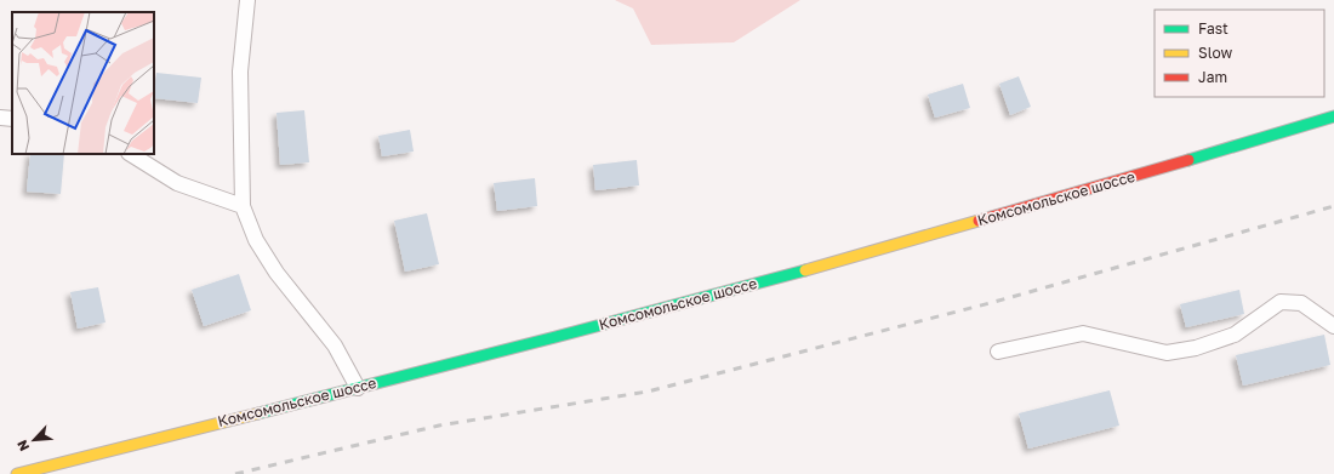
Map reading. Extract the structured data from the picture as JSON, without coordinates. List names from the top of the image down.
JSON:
{
  "streets": {
    "main road": ["Комсомольское шоссе"]
  },
  "legend": ["Fast", "Slow", "Jam"],
  "north": "bottom left"
}
